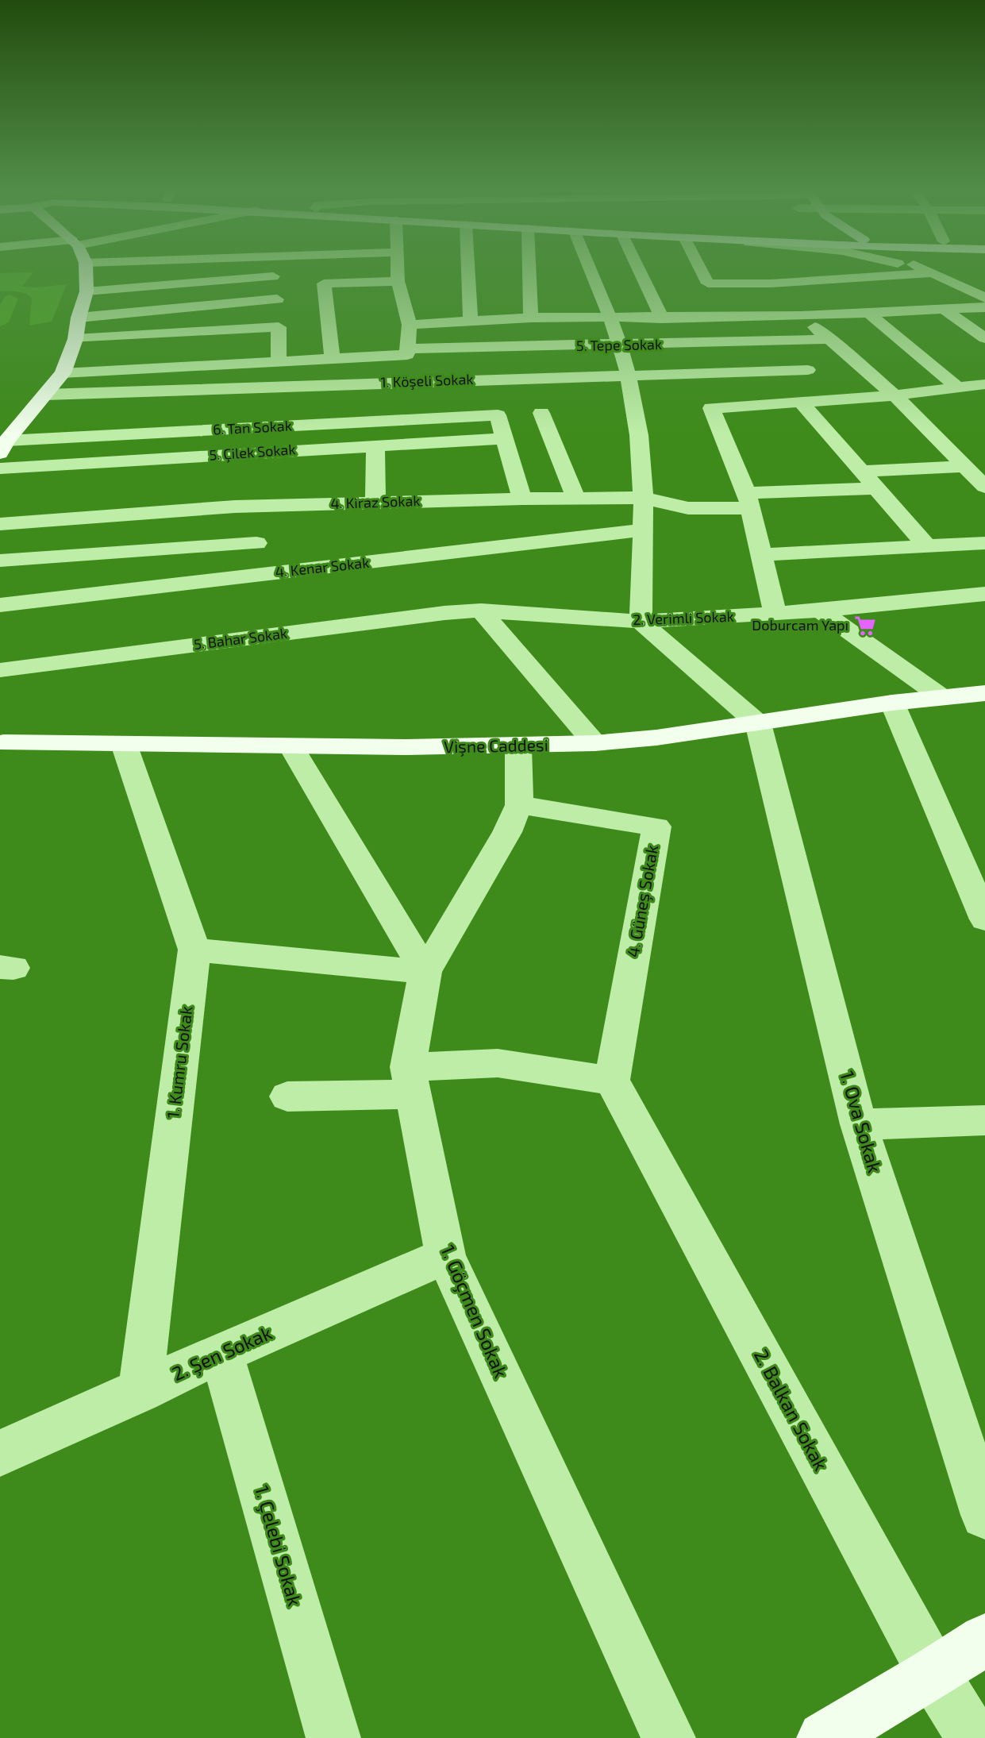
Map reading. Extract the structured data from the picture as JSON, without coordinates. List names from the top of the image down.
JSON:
{
  "streets": {
    "main road": ["Vişne Caddesi"],
    "street": [
      "5. Tepe Sokak",
      "1. Köşeli Sokak",
      "6. Tan Sokak",
      "5. Çilek Sokak",
      "4. Kiraz Sokak",
      "4. Kenar Sokak",
      "2. Verimli Sokak",
      "5. Bahar Sokak",
      "4. Güneş Sokak",
      "1. Kumru Sokak",
      "1. Ova Sokak",
      "1. Göçmen Sokak",
      "2. Şen Sokak",
      "2. Balkan Sokak",
      "1. Çelebi Sokak"
    ]
  },
  "crossings": [
    ["6. Tan Sokak", "5. Çilek Sokak"],
    ["2. Verimli Sokak", "5. Bahar Sokak"],
    ["Vişne Caddesi", "1. Kumru Sokak"],
    ["Vişne Caddesi", "1. Ova Sokak"],
    ["Vişne Caddesi", "1. Göçmen Sokak"],
    ["4. Güneş Sokak", "1. Göçmen Sokak"],
    ["4. Güneş Sokak", "2. Balkan Sokak"],
    ["1. Kumru Sokak", "2. Şen Sokak"],
    ["1. Göçmen Sokak", "2. Şen Sokak"],
    ["2. Şen Sokak", "1. Çelebi Sokak"]
  ],
  "places": {
    "supermarket": ["Doburcam Yapı"]
  }
}
